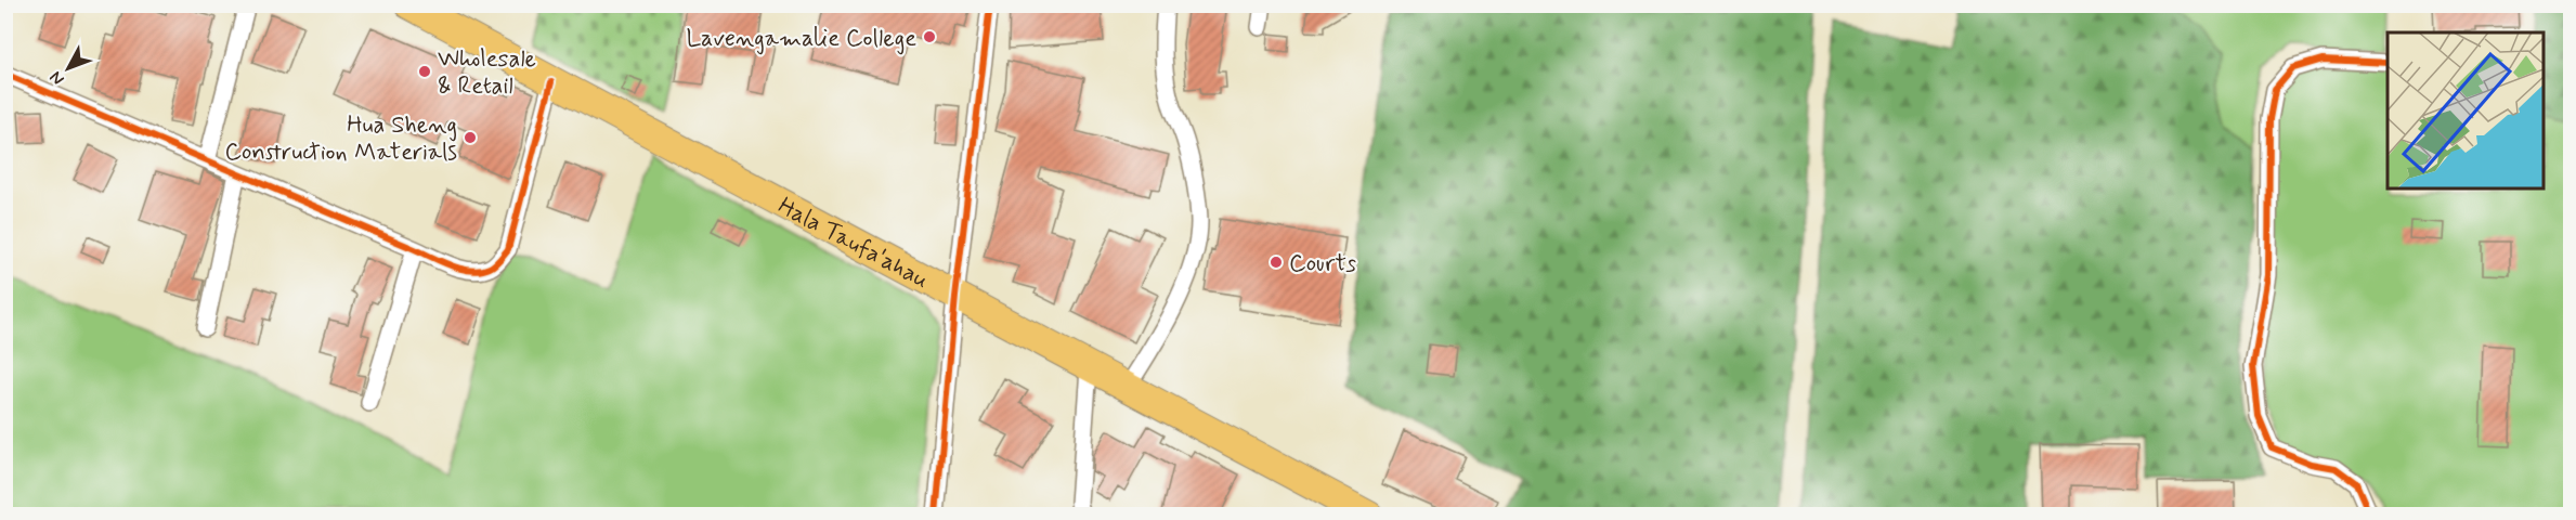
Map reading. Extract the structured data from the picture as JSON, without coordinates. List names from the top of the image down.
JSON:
{
  "streets": {
    "main road": ["Hala Taufa'ahau"]
  },
  "places": [
    "Lavengamalie College",
    "Wholesale & Retail",
    "Hua Sheng Construction Materials",
    "Courts"
  ],
  "north": "bottom left"
}
